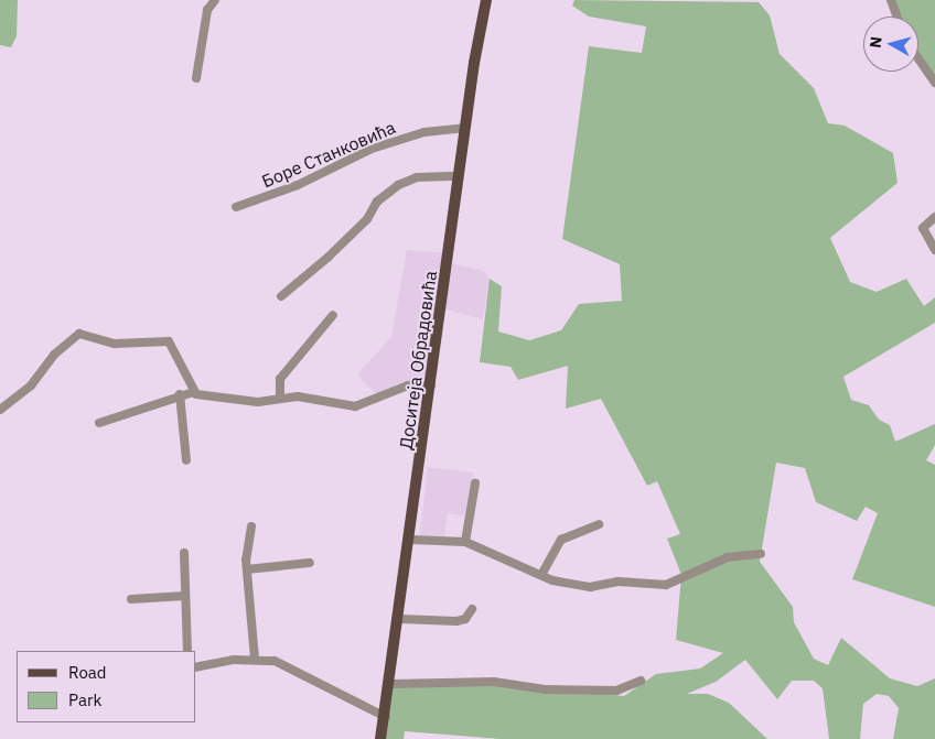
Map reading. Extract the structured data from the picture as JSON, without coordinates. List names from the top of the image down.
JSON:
{
  "streets": {
    "main road": ["Доситеја Обрадовића"],
    "street": ["Боре Станковића"]
  },
  "crossings": [
    ["Боре Станковића", "Доситеја Обрадовића"]
  ],
  "legend": ["Road", "Park"],
  "north": "left"
}
